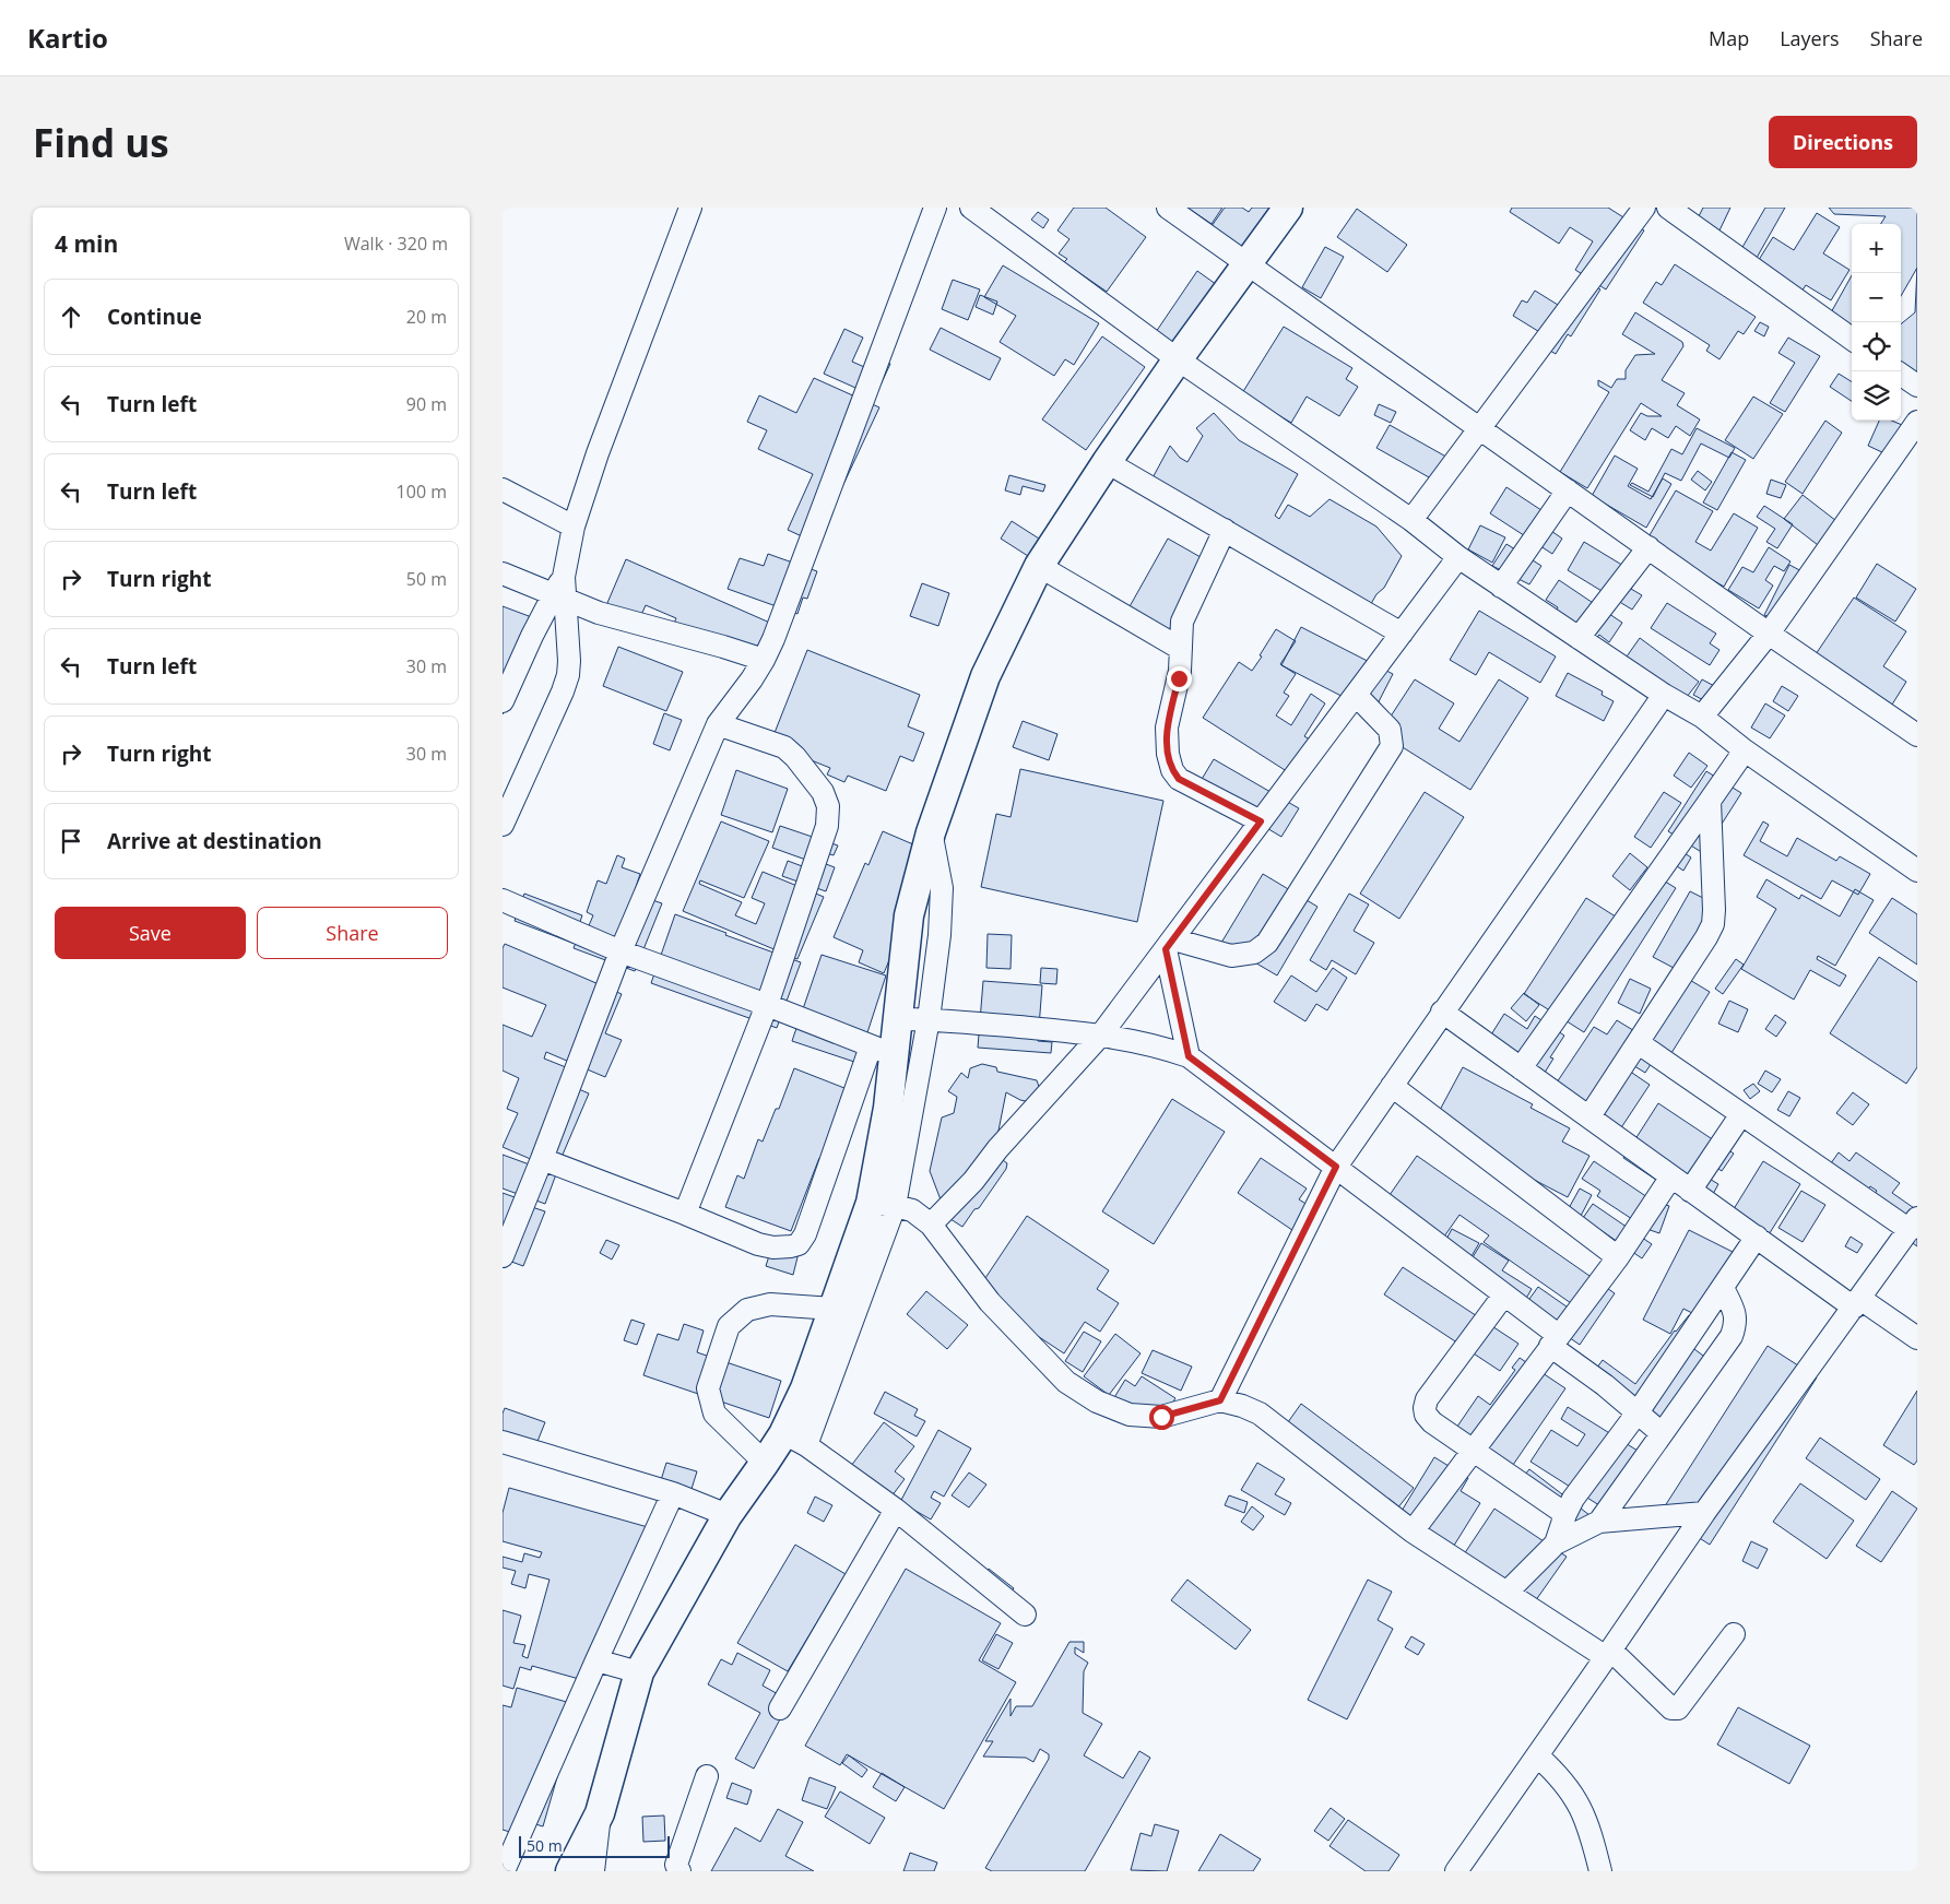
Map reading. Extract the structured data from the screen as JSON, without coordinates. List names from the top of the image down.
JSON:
{
  "scale_bar": "50 m",
  "page": {
    "header": "Kartio",
    "nav": ["Map", "Layers", "Share"],
    "buttons": [
      "Directions",
      ["Save", "Share"]
    ],
    "title": "Find us",
    "heading": ["4 min", "Walk · 320 m"],
    "map_buttons": ["+", "−"],
    "list": [
      ["Continue", "20 m"],
      ["Turn left", "90 m"],
      ["Turn left", "100 m"],
      ["Turn right", "50 m"],
      ["Turn left", "30 m"],
      ["Turn right", "30 m"],
      "Arrive at destination"
    ],
    "scale": "50 m"
  }
}
